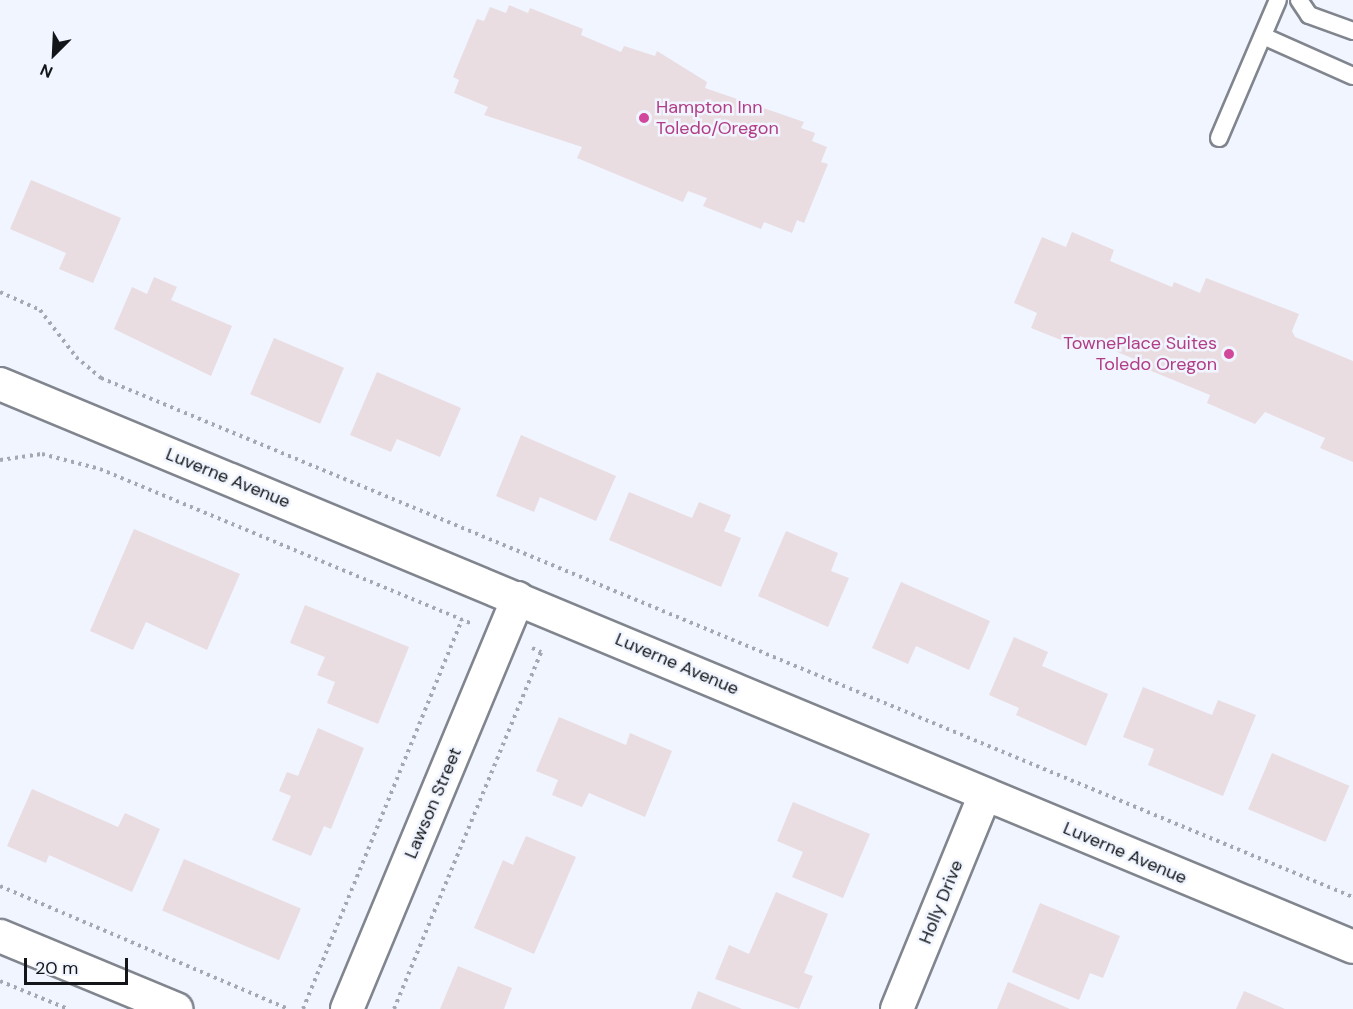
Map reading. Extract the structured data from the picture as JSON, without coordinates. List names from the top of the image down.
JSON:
{
  "streets": {
    "street": ["Luverne Avenue", "Lawson Street", "Holly Drive"]
  },
  "crossings": [
    ["Luverne Avenue", "Lawson Street"],
    ["Luverne Avenue", "Holly Drive"]
  ],
  "places": ["Hampton Inn Toledo/Oregon", "TownePlace Suites Toledo Oregon"],
  "scale_bar": "20 m",
  "north": "bottom left"
}
